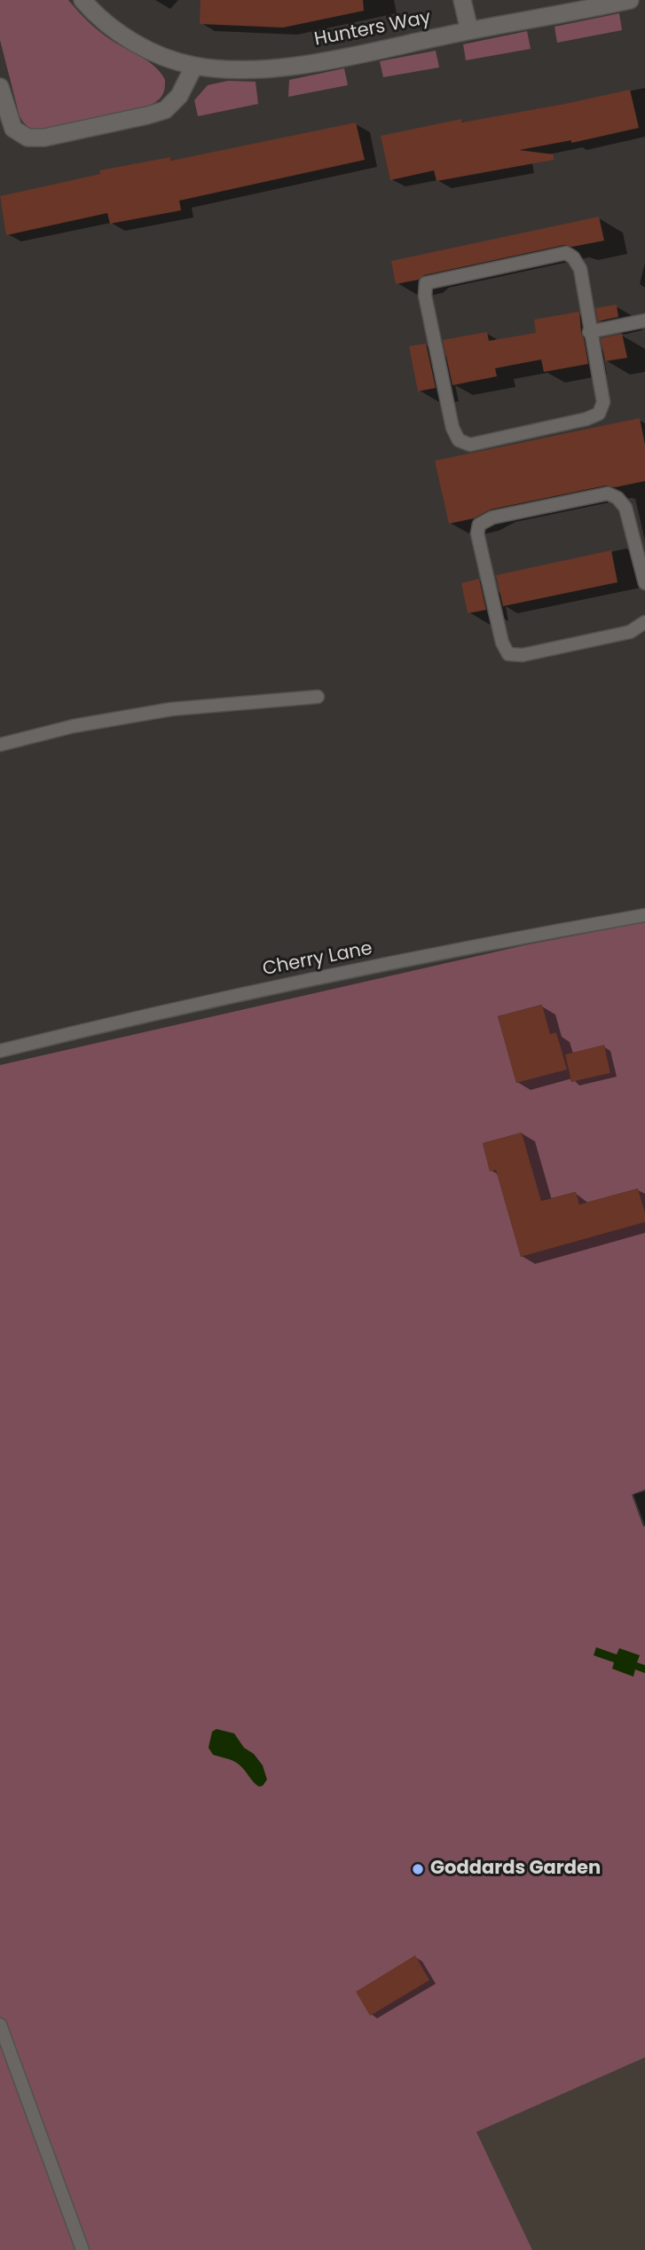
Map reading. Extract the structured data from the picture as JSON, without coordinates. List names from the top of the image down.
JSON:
{
  "streets": {
    "street": ["Hunters Way"],
    "lane": ["Cherry Lane"]
  },
  "places": ["Goddards Garden"]
}
